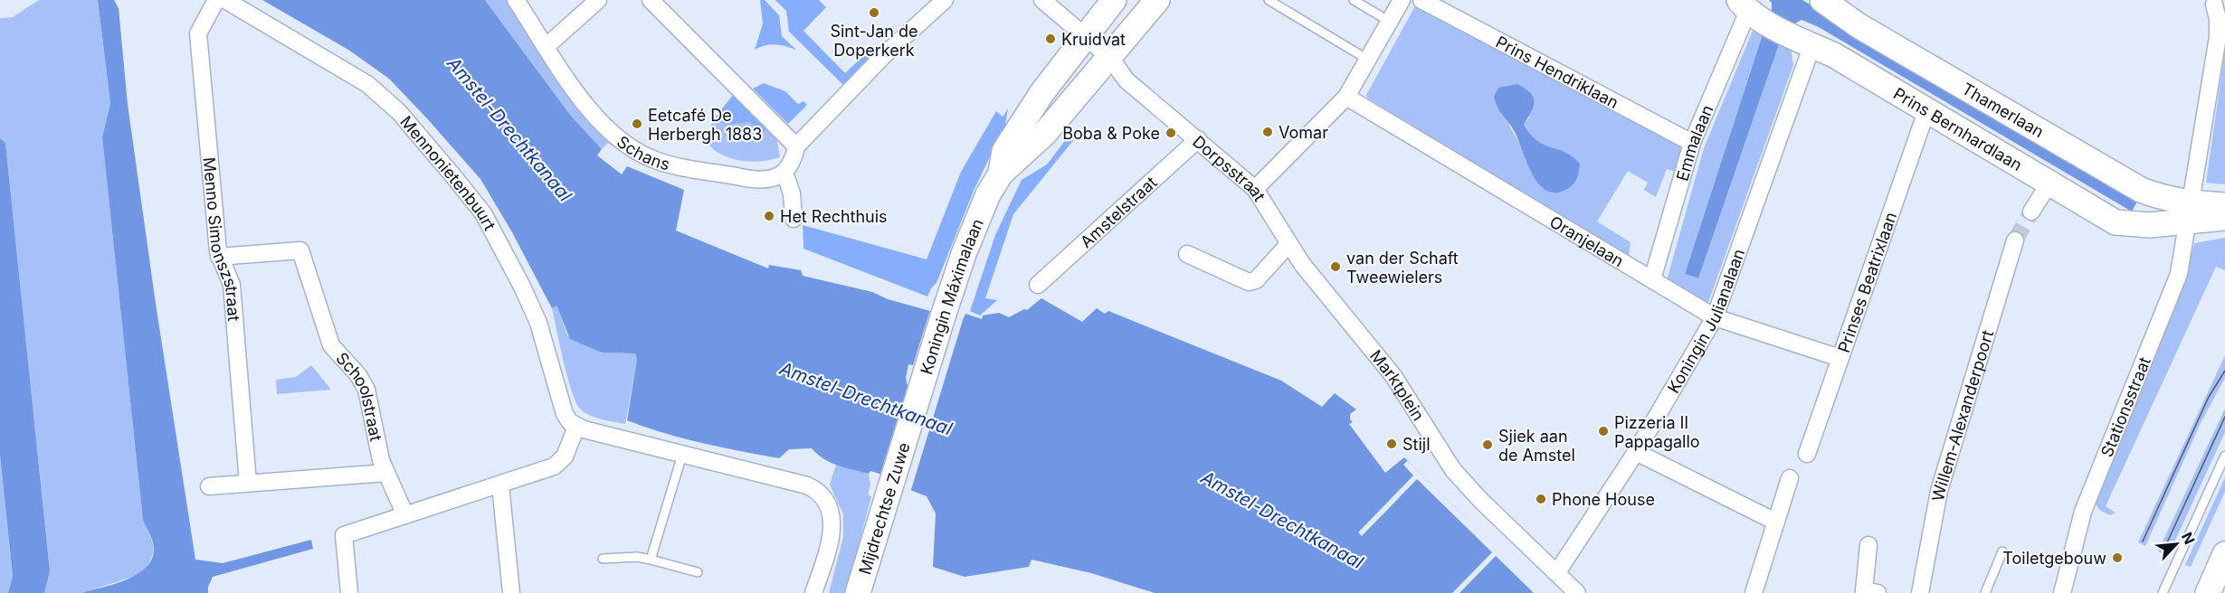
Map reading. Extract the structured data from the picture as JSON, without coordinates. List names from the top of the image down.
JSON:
{
  "streets": {
    "street": [
      "Prins Hendriklaan",
      "Thamerlaan",
      "Prins Bernhardlaan",
      "Emmalaan",
      "Schans",
      "Dorpsstraat",
      "Mennonietenbuurt",
      "Amstelstraat",
      "Menno Simonszstraat",
      "Oranjelaan",
      "Prinses Beatrixlaan",
      "Koningin Máximalaan",
      "Koningin Julianalaan",
      "Marktplein",
      "Schoolstraat",
      "Stationsstraat",
      "Willem-Alexanderpoort",
      "Mijdrechtse Zuwe"
    ]
  },
  "crossings": [
    ["Prins Hendriklaan", "Emmalaan"],
    ["Thamerlaan", "Prins Bernhardlaan"],
    ["Thamerlaan", "Stationsstraat"],
    ["Prins Bernhardlaan", "Emmalaan"],
    ["Prins Bernhardlaan", "Prinses Beatrixlaan"],
    ["Prins Bernhardlaan", "Koningin Julianalaan"],
    ["Prins Bernhardlaan", "Stationsstraat"],
    ["Emmalaan", "Oranjelaan"],
    ["Dorpsstraat", "Amstelstraat"],
    ["Dorpsstraat", "Koningin Máximalaan"],
    ["Dorpsstraat", "Marktplein"],
    ["Menno Simonszstraat", "Schoolstraat"],
    ["Oranjelaan", "Prinses Beatrixlaan"],
    ["Oranjelaan", "Koningin Julianalaan"],
    ["Koningin Máximalaan", "Mijdrechtse Zuwe"],
    ["Koningin Julianalaan", "Marktplein"]
  ],
  "water": ["Amstel-Drechtkanaal"],
  "places": [
    "Sint-Jan de Doperkerk",
    "Kruidvat",
    "Eetcafé De Herbergh 1883",
    "Vomar",
    "Boba & Poke",
    "Het Rechthuis",
    "van der Schaft Tweewielers",
    "Pizzeria Il Pappagallo",
    "Stijl",
    "Sjiek aan de Amstel",
    "Phone House",
    "Toiletgebouw"
  ],
  "north": "top right"
}
